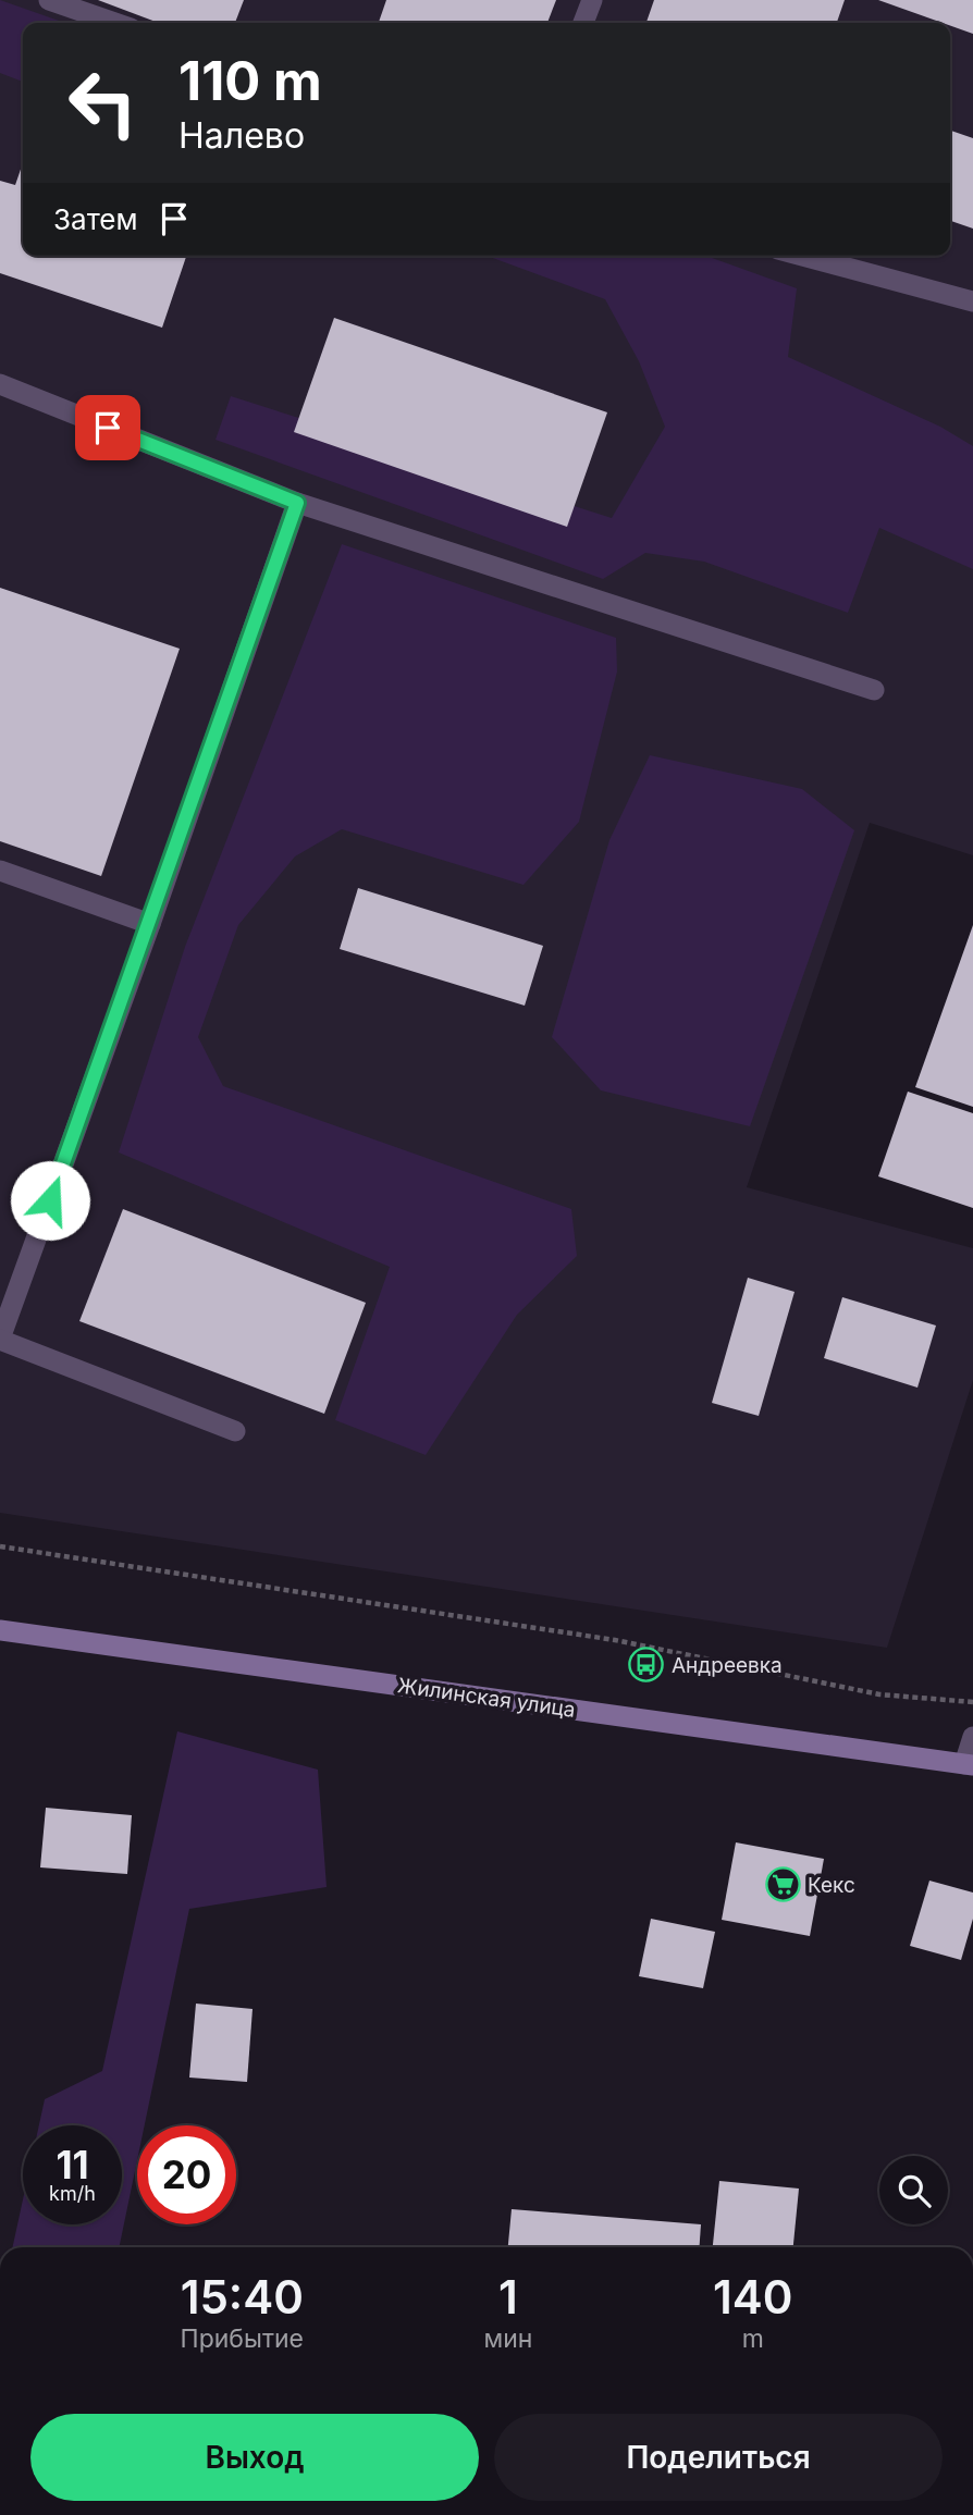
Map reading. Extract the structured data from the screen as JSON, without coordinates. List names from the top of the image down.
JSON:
{
  "streets": {
    "main road": ["Жилинская улица"]
  },
  "places": {
    "bus stop": ["Андреевка"],
    "supermarket": ["Кекс"]
  },
  "page": {
    "turn": ["110 m", "Налево"],
    "then": "Затем",
    "speed": "11 km/h",
    "limit": "20",
    "eta": [
      "15:40",
      "Прибытие",
      "1",
      "мин",
      "140",
      "m"
    ],
    "buttons": ["Выход", "Поделиться"]
  }
}
